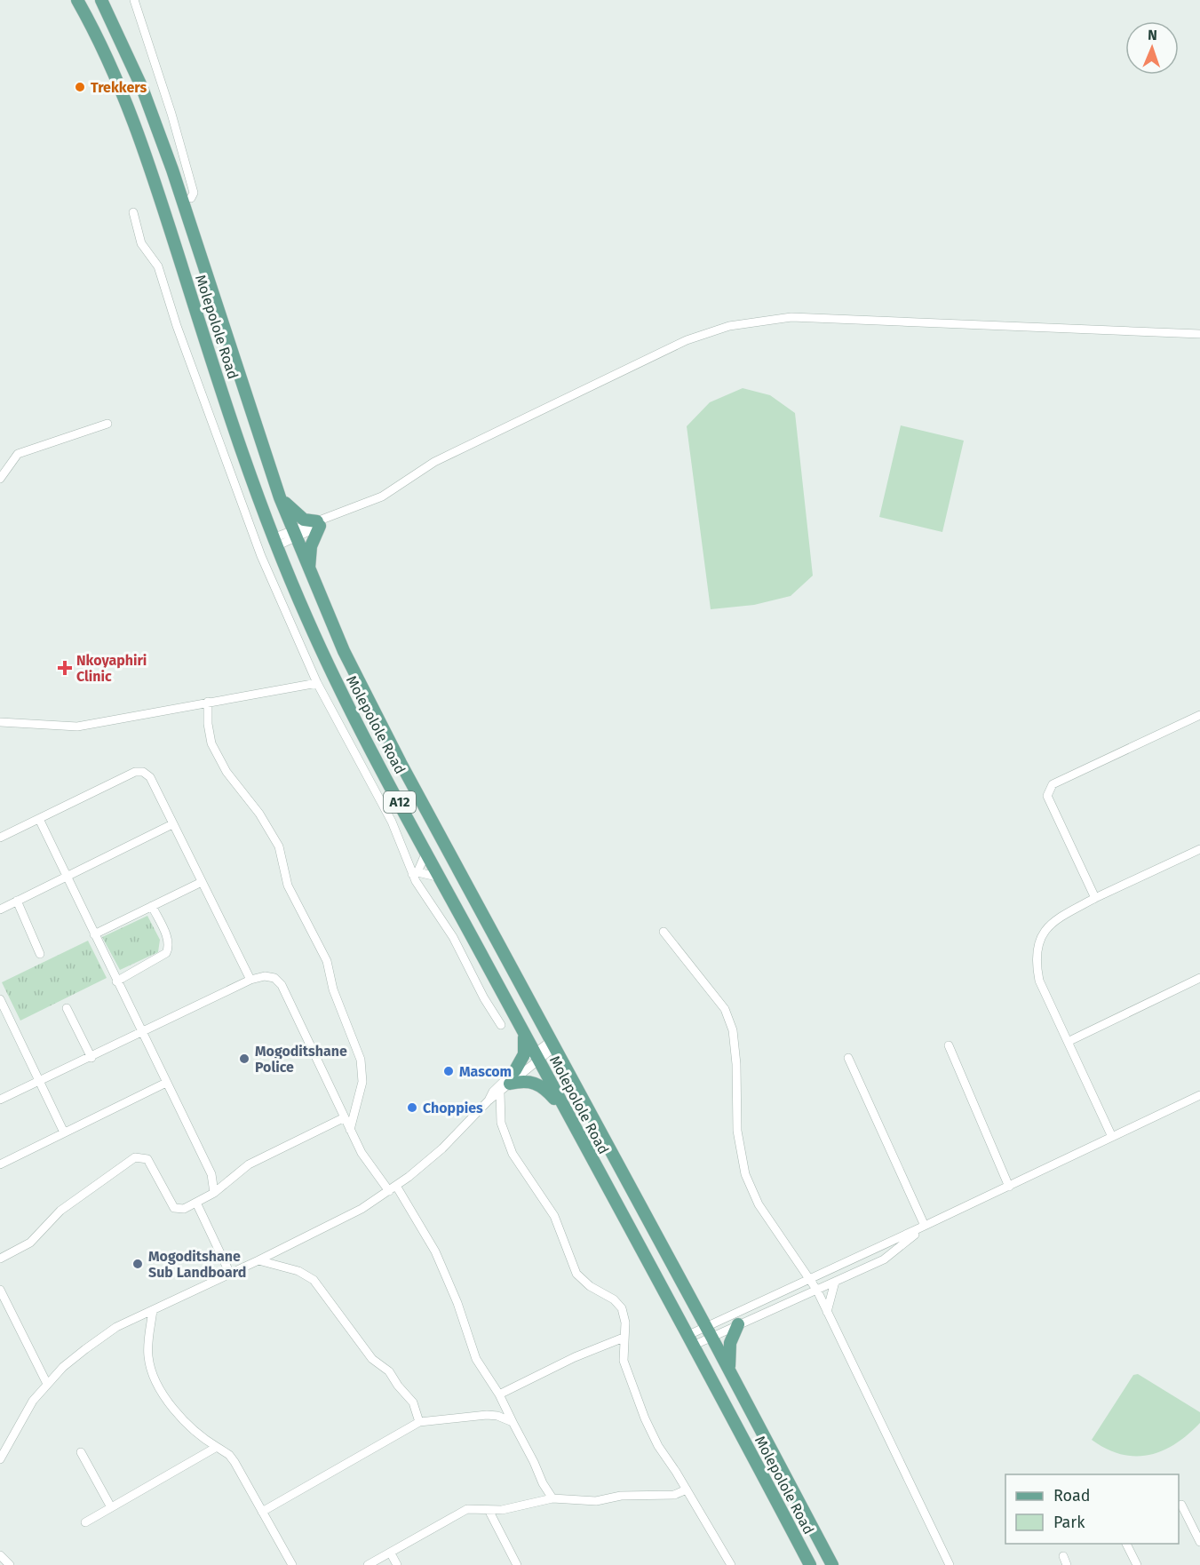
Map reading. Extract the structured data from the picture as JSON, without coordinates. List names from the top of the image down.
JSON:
{
  "streets": {
    "main road": ["Molepolole Road", "A12"]
  },
  "places": {
    "other": [
      "Trekkers",
      "Mogoditshane Police",
      "Mascom",
      "Choppies",
      "Mogoditshane Sub Landboard"
    ],
    "health": ["Nkoyaphiri Clinic"]
  },
  "legend": ["Road", "Park"],
  "north": "top"
}
